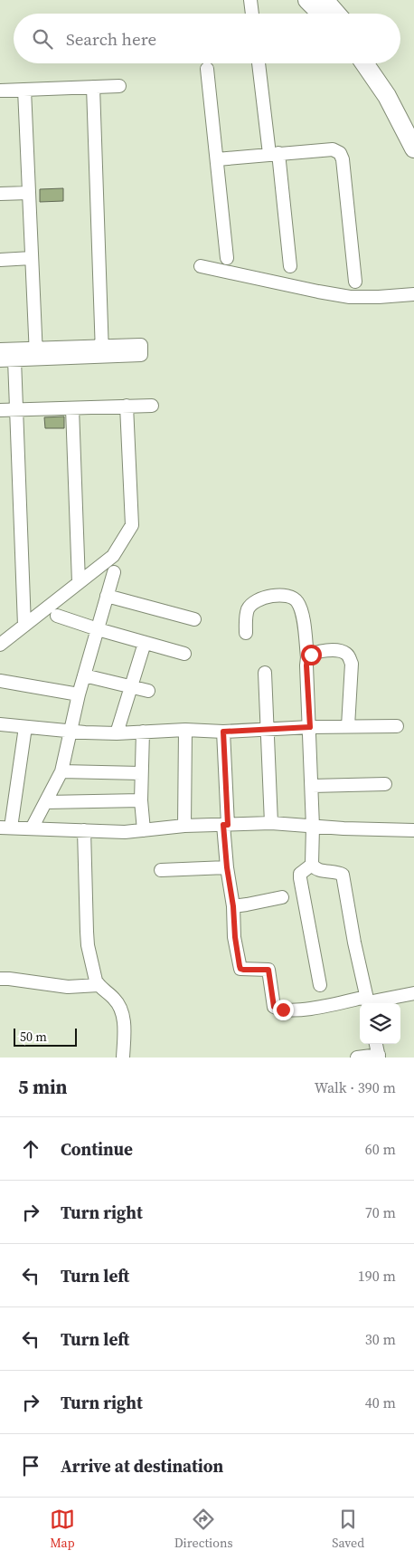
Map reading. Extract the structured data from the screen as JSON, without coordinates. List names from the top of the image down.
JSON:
{
  "scale_bar": "50 m",
  "page": {
    "search": "Search here",
    "scale": "50 m",
    "heading": ["5 min", "Walk · 390 m"],
    "list": [
      ["Continue", "60 m"],
      ["Turn right", "70 m"],
      ["Turn left", "190 m"],
      ["Turn left", "30 m"],
      ["Turn right", "40 m"],
      "Arrive at destination"
    ],
    "nav": ["Map", "Directions", "Saved"]
  }
}
